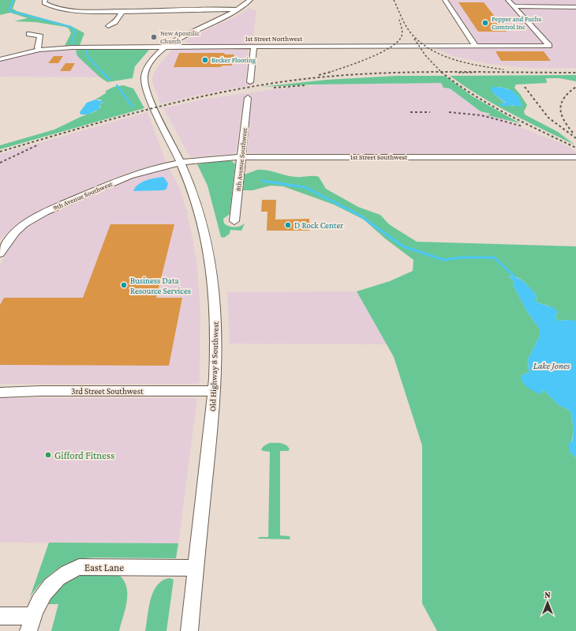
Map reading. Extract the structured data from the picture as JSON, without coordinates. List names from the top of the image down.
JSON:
{
  "streets": {
    "street": [
      "1st Street Northwest",
      "1st Street Southwest",
      "8th Avenue Southwest",
      "9th Avenue Southwest",
      "Old Highway 8 Southwest",
      "3rd Street Southwest",
      "East Lane"
    ]
  },
  "crossings": [
    ["1st Street Northwest", "Old Highway 8 Southwest"],
    ["1st Street Southwest", "8th Avenue Southwest"],
    ["1st Street Southwest", "9th Avenue Southwest"],
    ["1st Street Southwest", "Old Highway 8 Southwest"],
    ["9th Avenue Southwest", "Old Highway 8 Southwest"],
    ["Old Highway 8 Southwest", "3rd Street Southwest"],
    ["Old Highway 8 Southwest", "East Lane"]
  ],
  "water": ["Lake Jones"],
  "places": [
    "Pepper and Fuchs Comtrol Inc",
    "New Apostilic Church",
    "Becker Flooring",
    "D Rock Center",
    "Business Data Resource Services",
    "Gifford Fitness"
  ],
  "north": "top"
}
